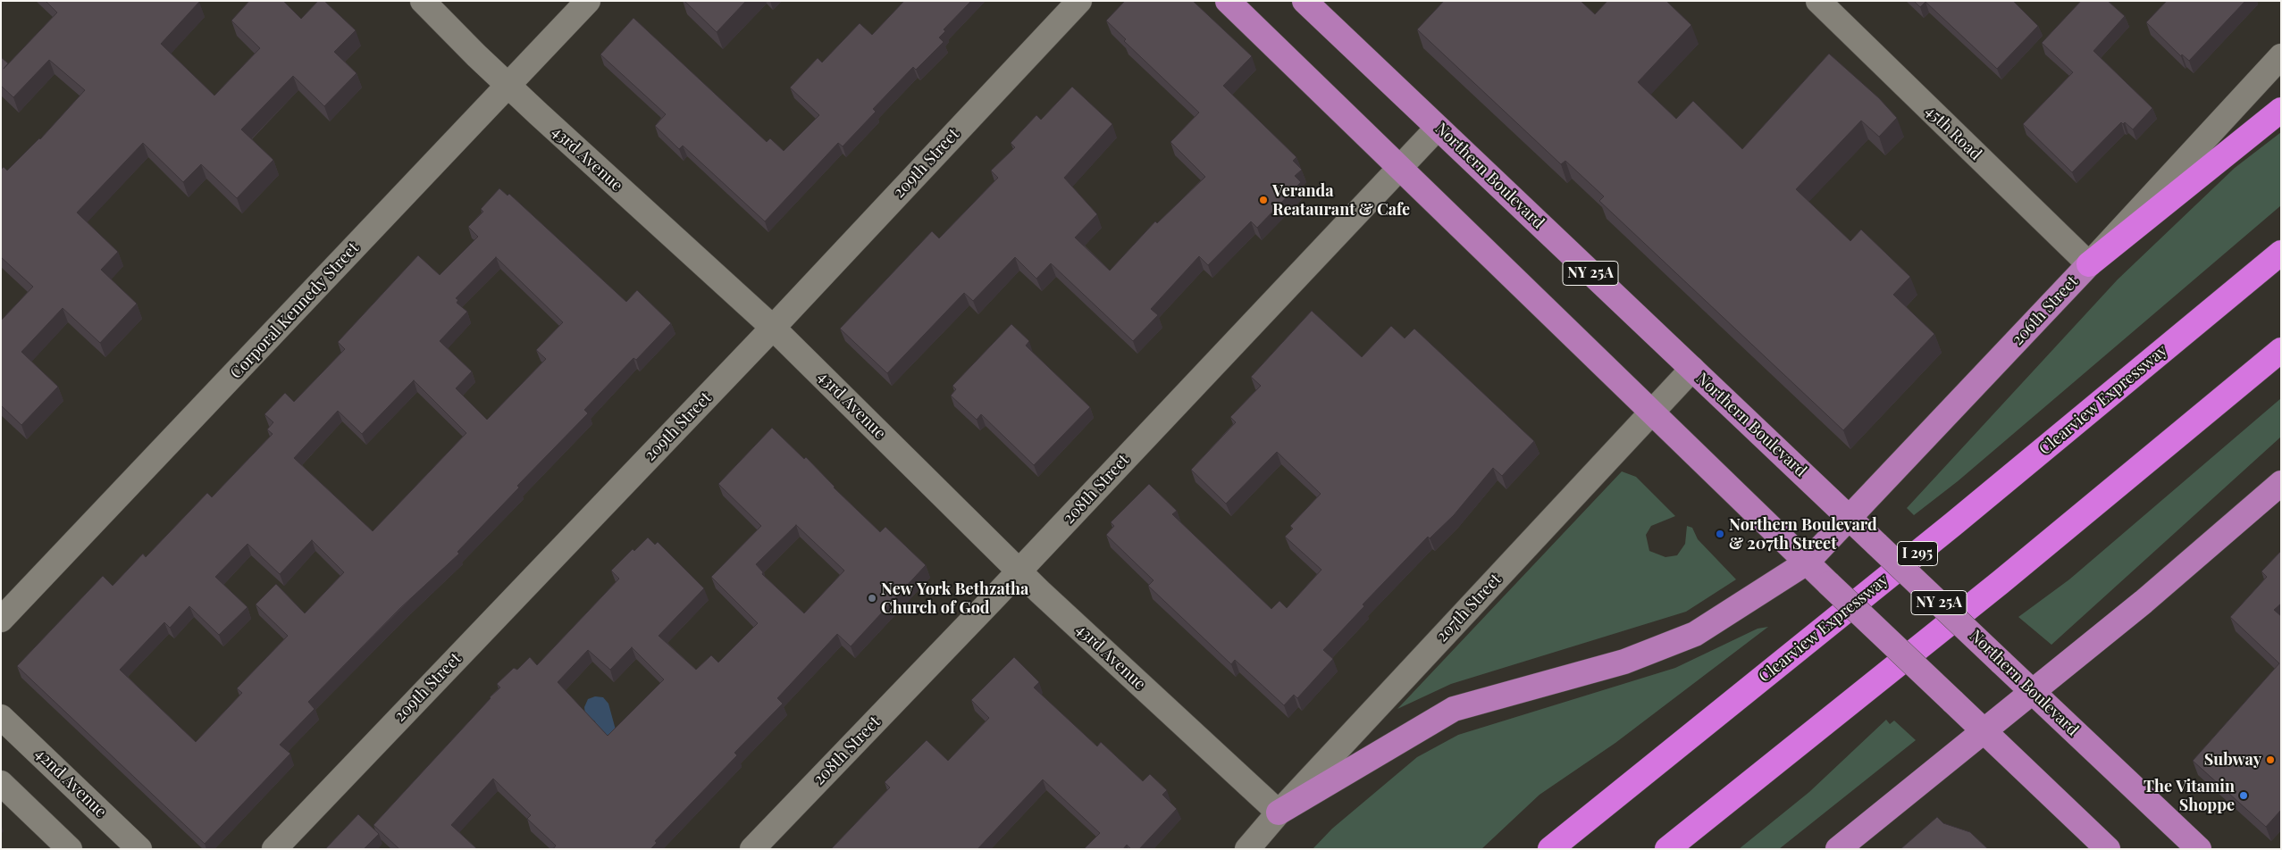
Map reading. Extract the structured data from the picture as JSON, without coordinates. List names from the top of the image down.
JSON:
{
  "streets": {
    "highway": ["Clearview Expressway", "I 295"],
    "main road": ["Northern Boulevard", "NY 25A", "206th Street"],
    "street": [
      "45th Road",
      "43rd Avenue",
      "209th Street",
      "Corporal Kennedy Street",
      "208th Street",
      "207th Street",
      "42nd Avenue"
    ]
  },
  "crossings": [
    ["45th Road", "206th Street"],
    ["43rd Avenue", "209th Street"],
    ["43rd Avenue", "Corporal Kennedy Street"],
    ["43rd Avenue", "206th Street"],
    ["43rd Avenue", "208th Street"],
    ["43rd Avenue", "207th Street"],
    ["Northern Boulevard", "206th Street"],
    ["Northern Boulevard", "208th Street"],
    ["Northern Boulevard", "207th Street"],
    ["206th Street", "207th Street"]
  ],
  "places": [
    "Veranda Reataurant & Cafe",
    "Northern Boulevard & 207th Street",
    "New York Bethzatha Church of God",
    "Subway",
    "The Vitamin Shoppe"
  ]
}
